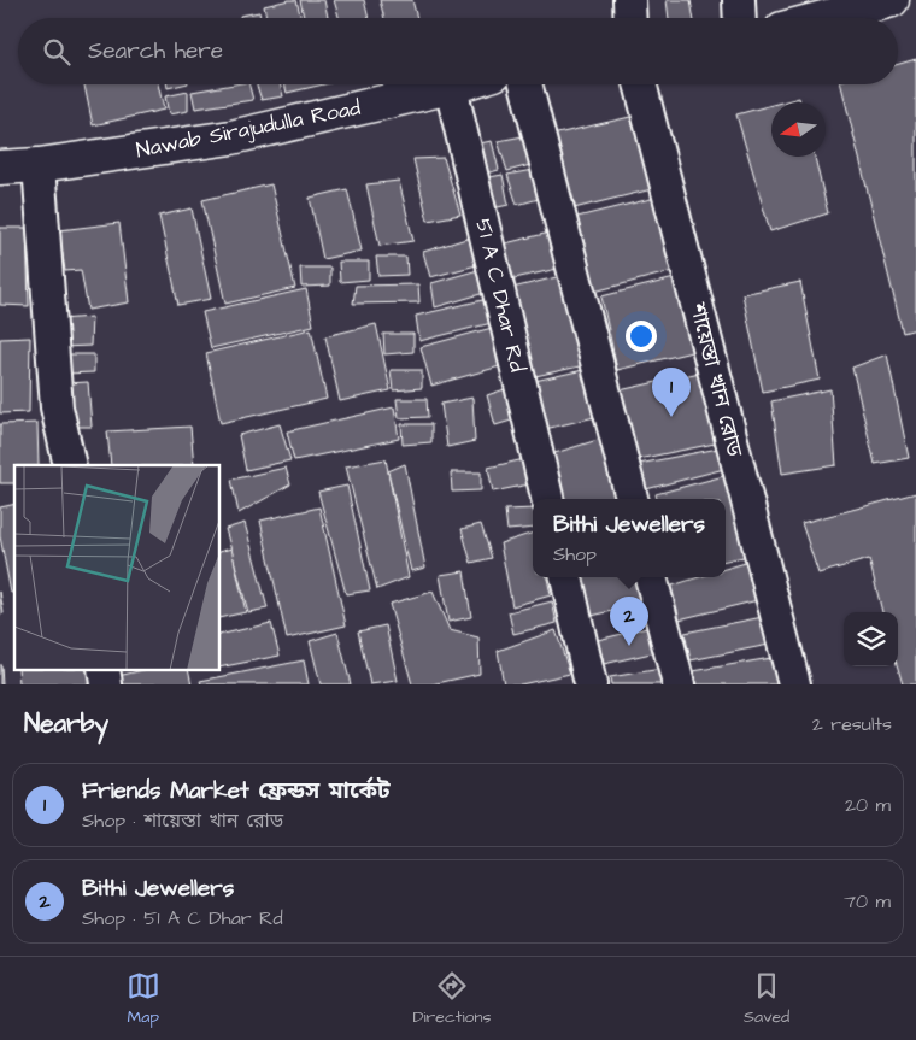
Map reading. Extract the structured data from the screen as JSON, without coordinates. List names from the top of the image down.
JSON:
{
  "streets": {
    "street": ["Nawab Sirajudulla Road", "51 A C Dhar Rd", "শায়েস্তা খান রোড"]
  },
  "crossings": [
    ["Nawab Sirajudulla Road", "51 A C Dhar Rd"]
  ],
  "north": "left",
  "page": {
    "search": "Search here",
    "pins": ["1", "2"],
    "popup": ["Bithi Jewellers", "Shop"],
    "heading": ["Nearby", "2 results"],
    "list": [
      {
        "mark": "1",
        "name": "Friends Market ফ্রেন্ডস মার্কেট",
        "note": "Shop · শায়েস্তা খান রোড",
        "value": "20 m"
      },
      {
        "mark": "2",
        "name": "Bithi Jewellers",
        "note": "Shop · 51 A C Dhar Rd",
        "value": "70 m"
      }
    ],
    "nav": ["Map", "Directions", "Saved"]
  }
}
